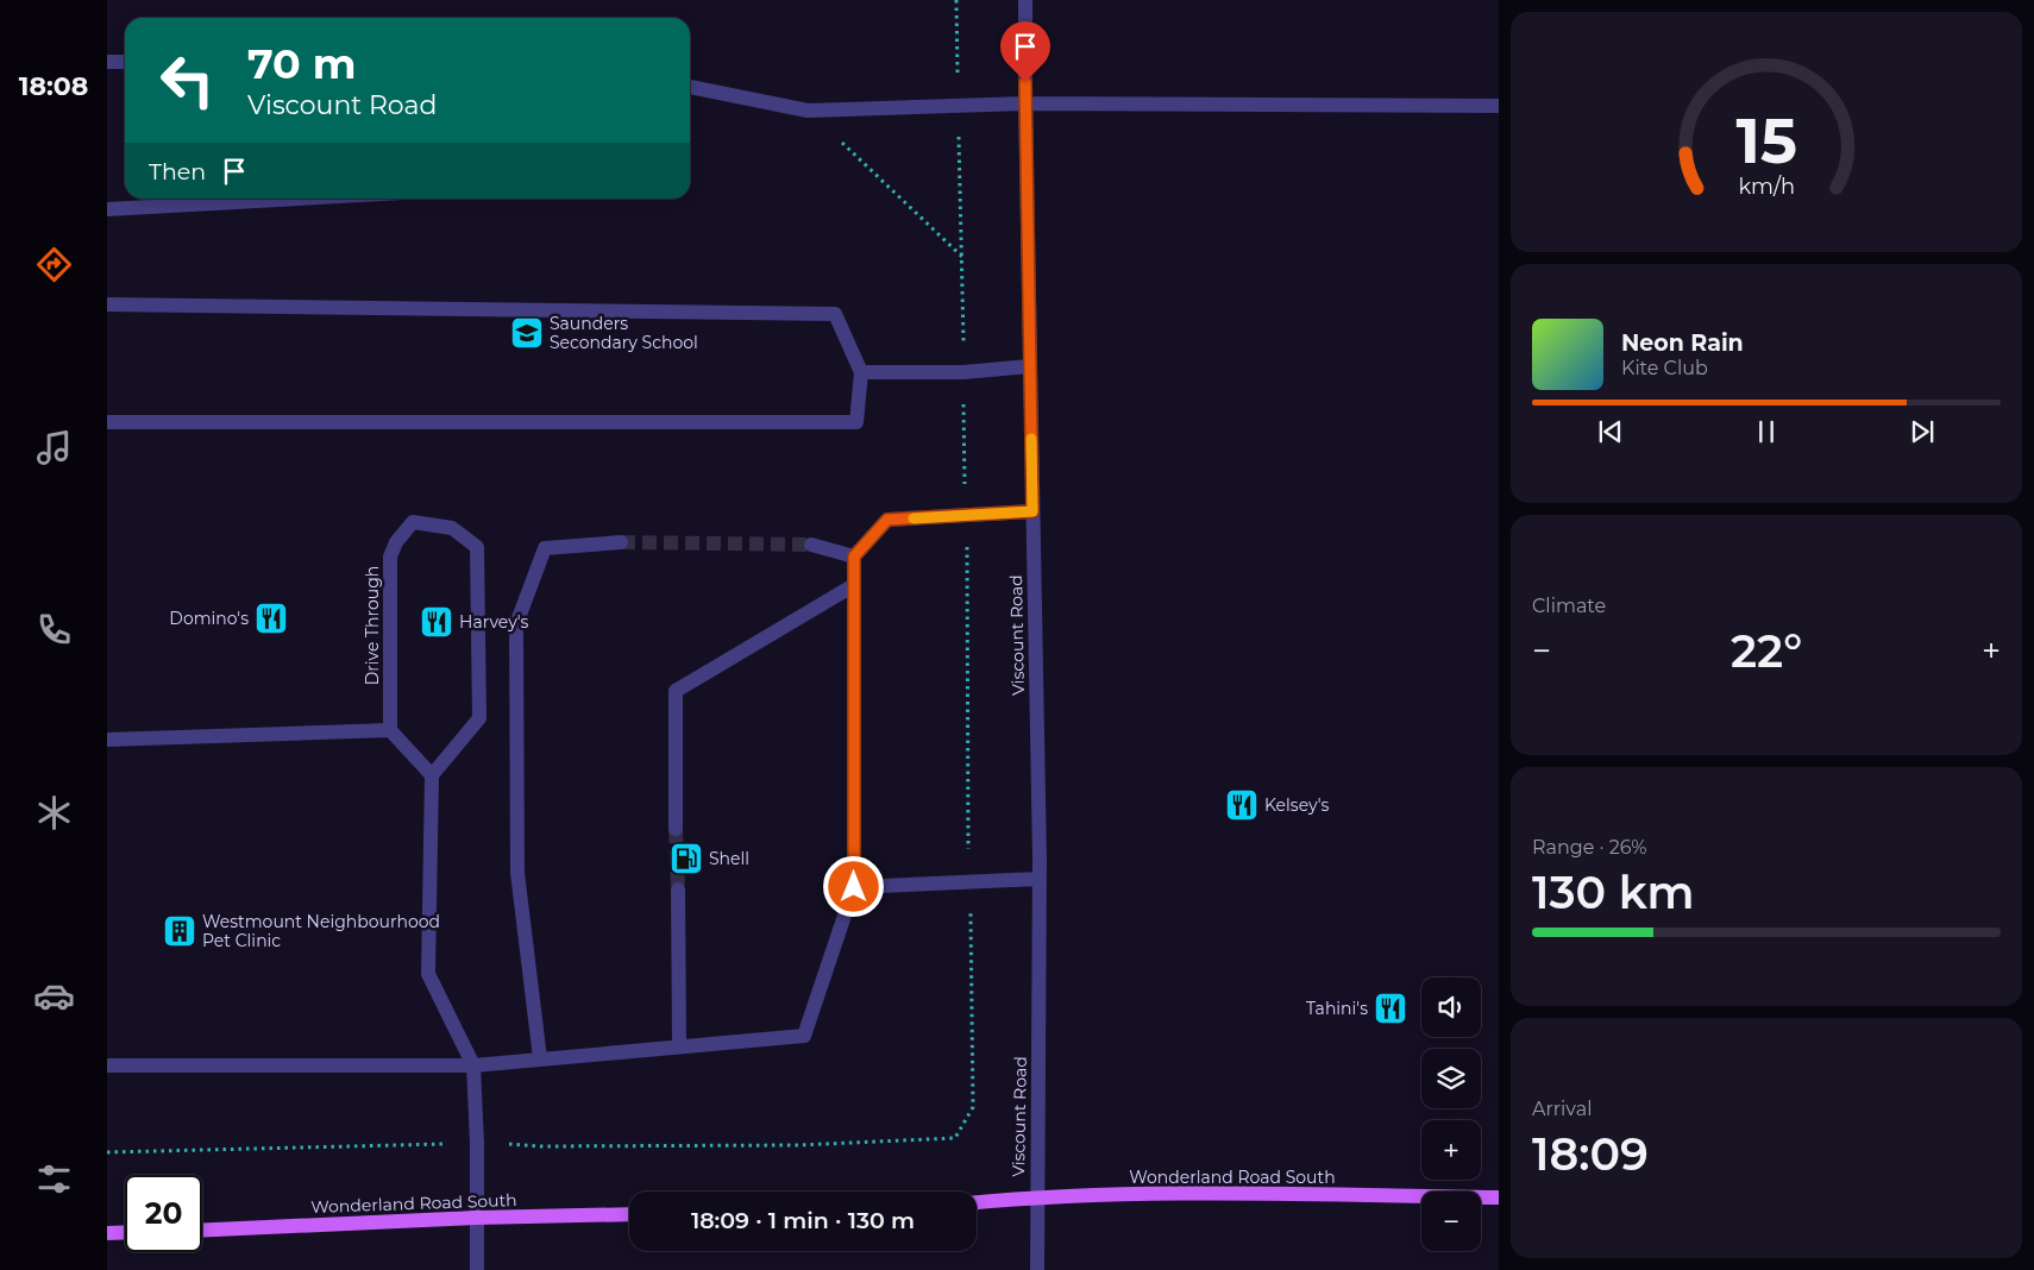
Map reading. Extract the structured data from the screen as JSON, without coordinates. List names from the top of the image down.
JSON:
{
  "streets": {
    "main road": ["Wonderland Road South"],
    "street": ["Drive Through", "Viscount Road"]
  },
  "crossings": [
    ["Viscount Road", "Wonderland Road South"]
  ],
  "places": {
    "school or university": ["Saunders Secondary School"],
    "restaurant": [
      "Domino's",
      "Harvey's",
      "Kelsey's",
      "Tahini's"
    ],
    "fuel station": ["Shell"],
    "building": ["Westmount Neighbourhood Pet Clinic"]
  },
  "page": {
    "tabs": "18:08",
    "turn": ["70 m", "Viscount Road"],
    "then": "Then",
    "song": ["Neon Rain", "Kite Club"],
    "tile": [
      "Climate",
      ["Range · 26%", "130 km"],
      ["Arrival", "18:09"]
    ],
    "heat": ["−", "22°", "+"],
    "map_buttons": ["+", "−"],
    "limit": "20",
    "trip": "18:09 · 1 min · 130 m",
    "gauge": ["15", "km/h"]
  }
}
